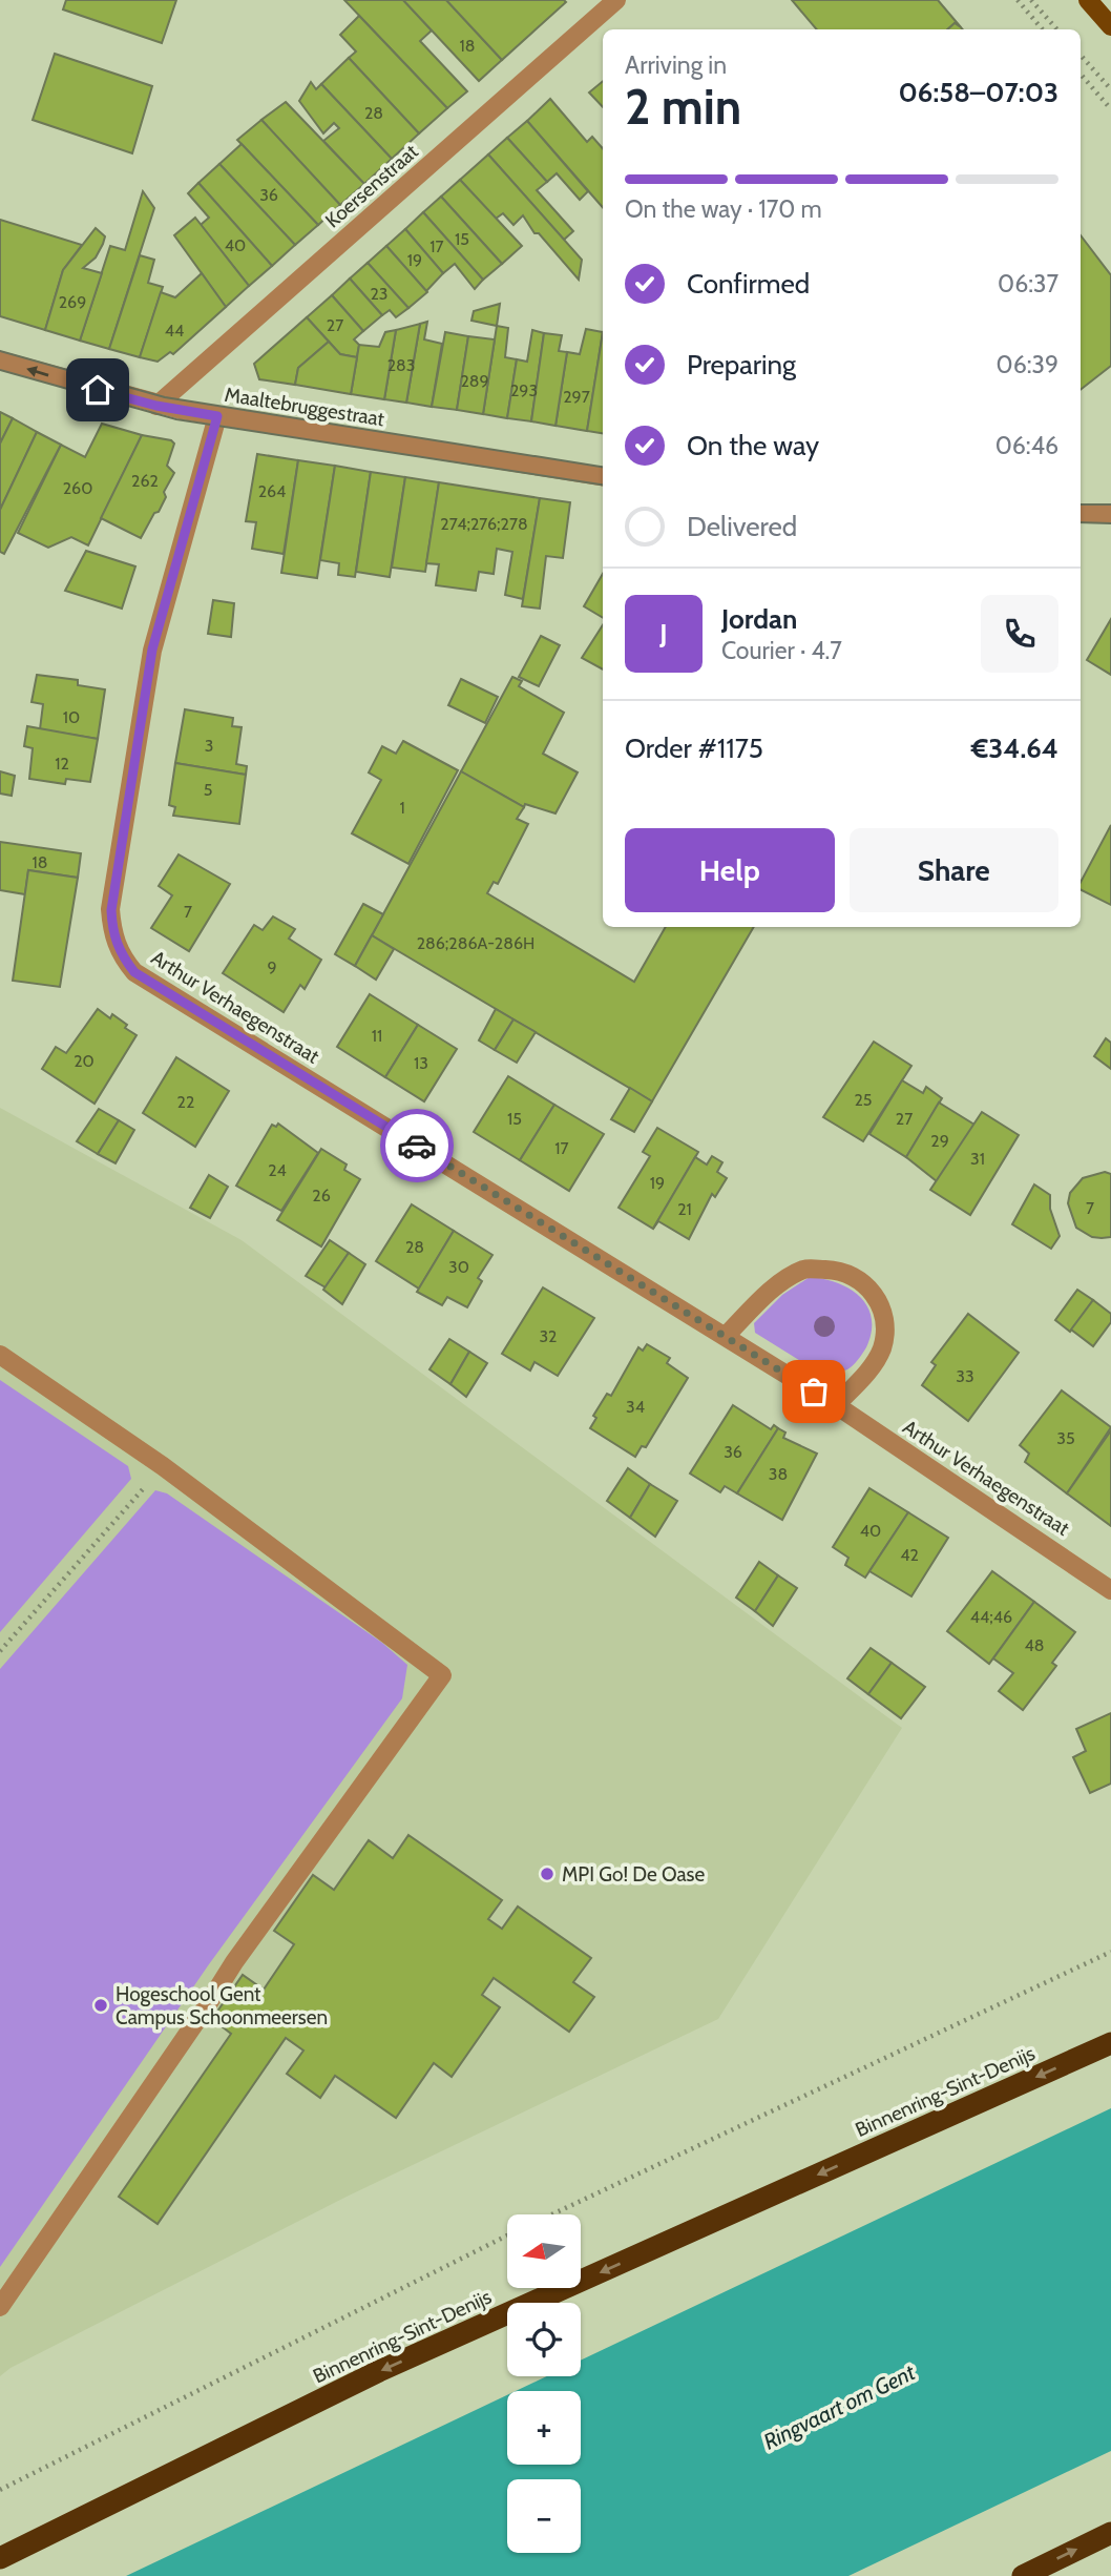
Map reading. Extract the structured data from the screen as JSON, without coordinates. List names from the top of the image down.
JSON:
{
  "streets": {
    "highway": ["Binnenring-Sint-Denijs"],
    "street": ["Koersenstraat", "Maaltebruggestraat", "Arthur Verhaegenstraat"]
  },
  "crossings": [
    ["Koersenstraat", "Maaltebruggestraat"],
    ["Maaltebruggestraat", "Arthur Verhaegenstraat"]
  ],
  "one_way": ["Binnenring-Sint-Denijs"],
  "water": ["Ringvaart om Gent"],
  "places": ["MPI Go! De Oase", "Hogeschool Gent Campus Schoonmeersen"],
  "house_numbers": [
    "18",
    "28",
    "36",
    "15",
    "40",
    "17",
    "19",
    "23",
    "269",
    "27",
    "44",
    "283",
    "289",
    "293",
    "297",
    "262",
    "260",
    "264",
    "274;276;278",
    "10",
    "3",
    "12",
    "5",
    "1",
    "18",
    "7",
    "286;286A-286H",
    "9",
    "11",
    "20",
    "13",
    "25",
    "22",
    "15",
    "27",
    "29",
    "17",
    "31",
    "24",
    "19",
    "26",
    "7",
    "21",
    "28",
    "30",
    "32",
    "33",
    "34",
    "35",
    "36",
    "38",
    "40",
    "42",
    "44;46",
    "48"
  ],
  "north": "left",
  "page": {
    "heading": ["2 min", "Arriving in", "06:58–07:03"],
    "panel": [
      "Jordan",
      "Courier · 4.7",
      "Order #1175",
      "€34.64"
    ],
    "bar": "On the way · 170 m",
    "list": [
      ["Confirmed", "06:37"],
      ["Preparing", "06:39"],
      ["On the way", "06:46"],
      "Delivered"
    ],
    "round": "J",
    "buttons": ["Help", "Share"],
    "map_buttons": ["+", "−"]
  }
}
